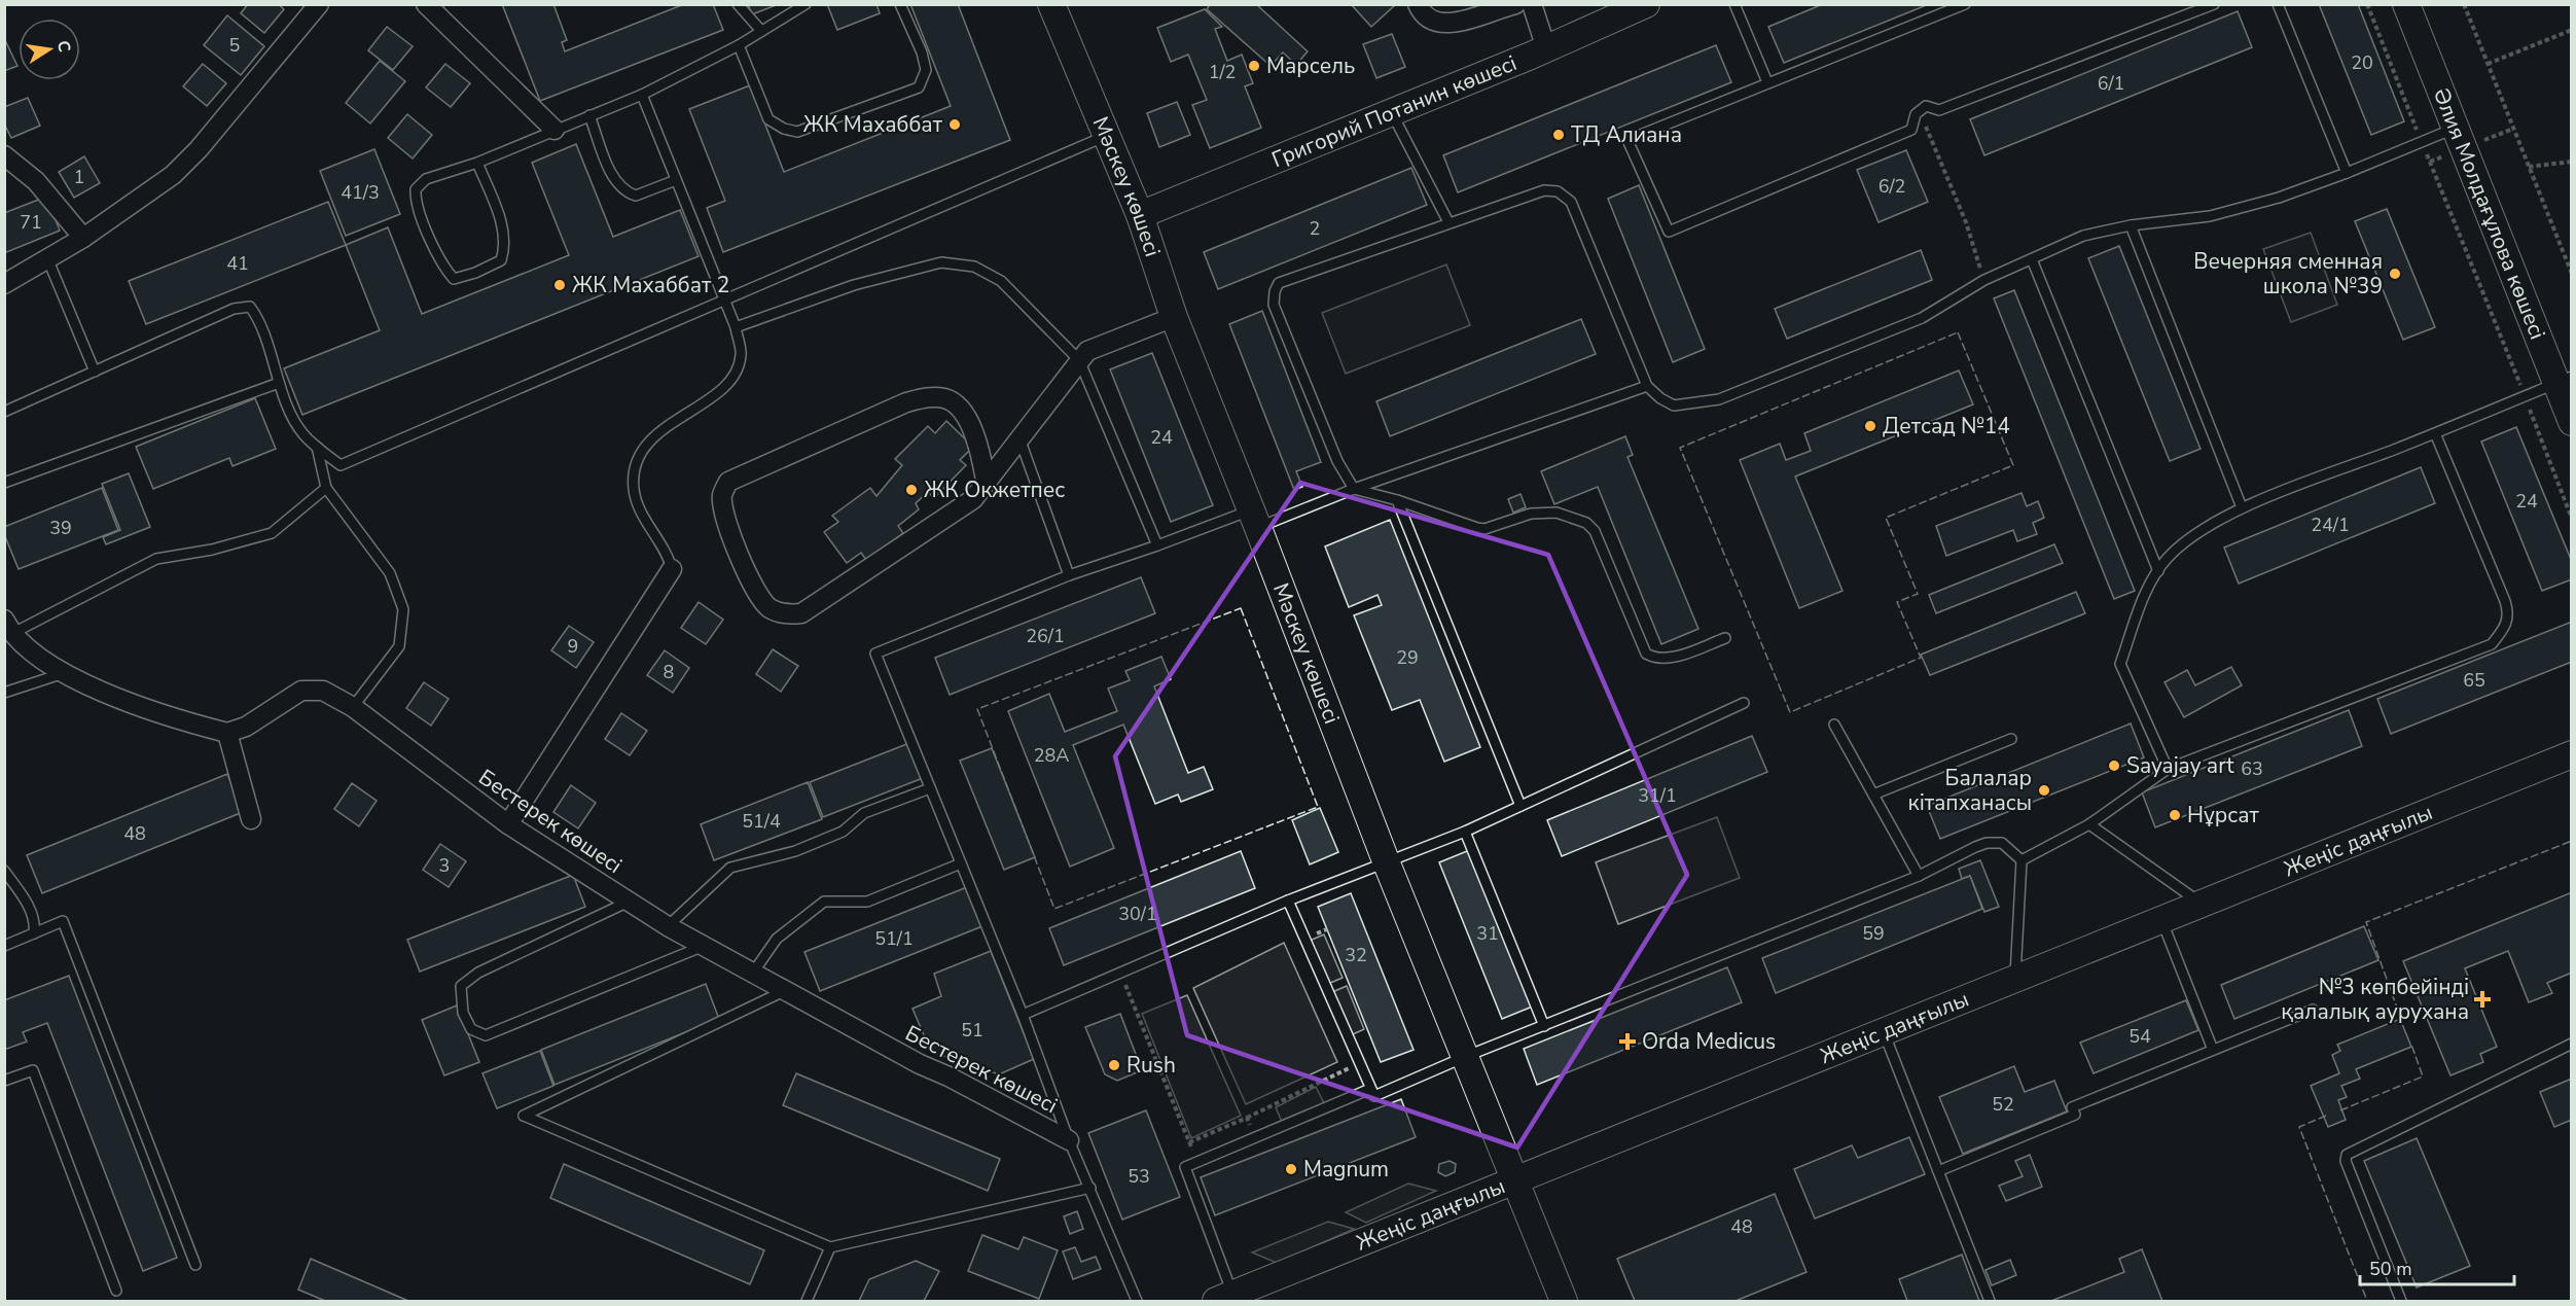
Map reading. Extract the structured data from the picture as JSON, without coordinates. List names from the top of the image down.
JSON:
{
  "streets": {
    "street": [
      "Григорий Потанин көшесі",
      "Мәскеу көшесі",
      "Әлия Молдағұлова көшесі",
      "Бестерек көшесі",
      "Жеңіс даңғылы"
    ]
  },
  "crossings": [
    ["Григорий Потанин көшесі", "Мәскеу көшесі"],
    ["Мәскеу көшесі", "Жеңіс даңғылы"]
  ],
  "places": {
    "other": [
      "Марсель",
      "ЖК Махаббат",
      "ТД Алиана",
      "Вечерняя сменная школа №39",
      "ЖК Махаббат 2",
      "Детсад №14",
      "ЖК Окжетпес",
      "Sayajay аrt",
      "Балалар кітапханасы",
      "Нұрсат",
      "Rush",
      "Magnum"
    ],
    "health": ["№3 көпбейінді қалалық аурухана", "Orda Medicus"]
  },
  "house_numbers": [
    "5",
    "20",
    "1/2",
    "6/1",
    "1",
    "6/2",
    "41/3",
    "71",
    "2",
    "41",
    "24",
    "24",
    "24/1",
    "39",
    "26/1",
    "9",
    "29",
    "8",
    "65",
    "28А",
    "63",
    "31/1",
    "51/4",
    "48",
    "3",
    "30/1",
    "31",
    "59",
    "51/1",
    "32",
    "51",
    "54",
    "52",
    "53",
    "48"
  ],
  "scale_bar": "50 m",
  "north": "right"
}
